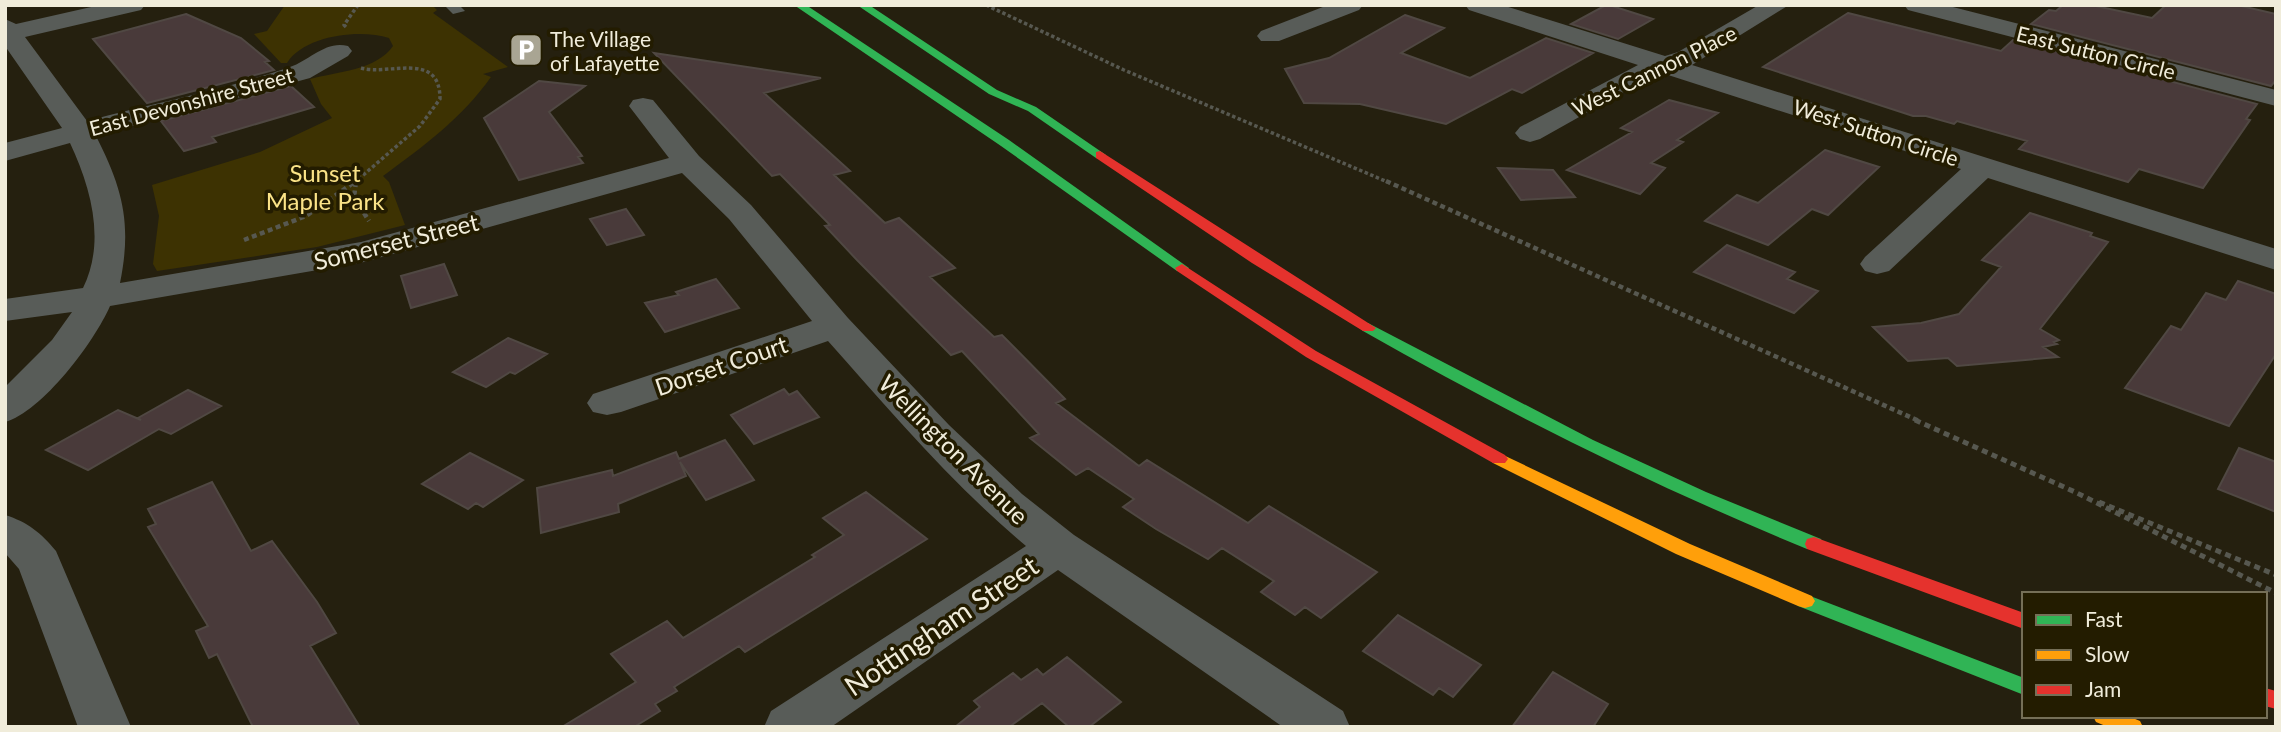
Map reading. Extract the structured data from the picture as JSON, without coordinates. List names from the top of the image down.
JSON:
{
  "streets": {
    "street": [
      "East Sutton Circle",
      "West Cannon Place",
      "East Devonshire Street",
      "West Sutton Circle",
      "Somerset Street",
      "Dorset Court",
      "Wellington Avenue",
      "Nottingham Street"
    ]
  },
  "crossings": [
    ["West Cannon Place", "West Sutton Circle"],
    ["Somerset Street", "Wellington Avenue"],
    ["Dorset Court", "Wellington Avenue"],
    ["Wellington Avenue", "Nottingham Street"]
  ],
  "parks": ["Sunset Maple Park"],
  "places": {
    "parking": ["The Village of Lafayette"]
  },
  "legend": ["Fast", "Slow", "Jam"]
}
